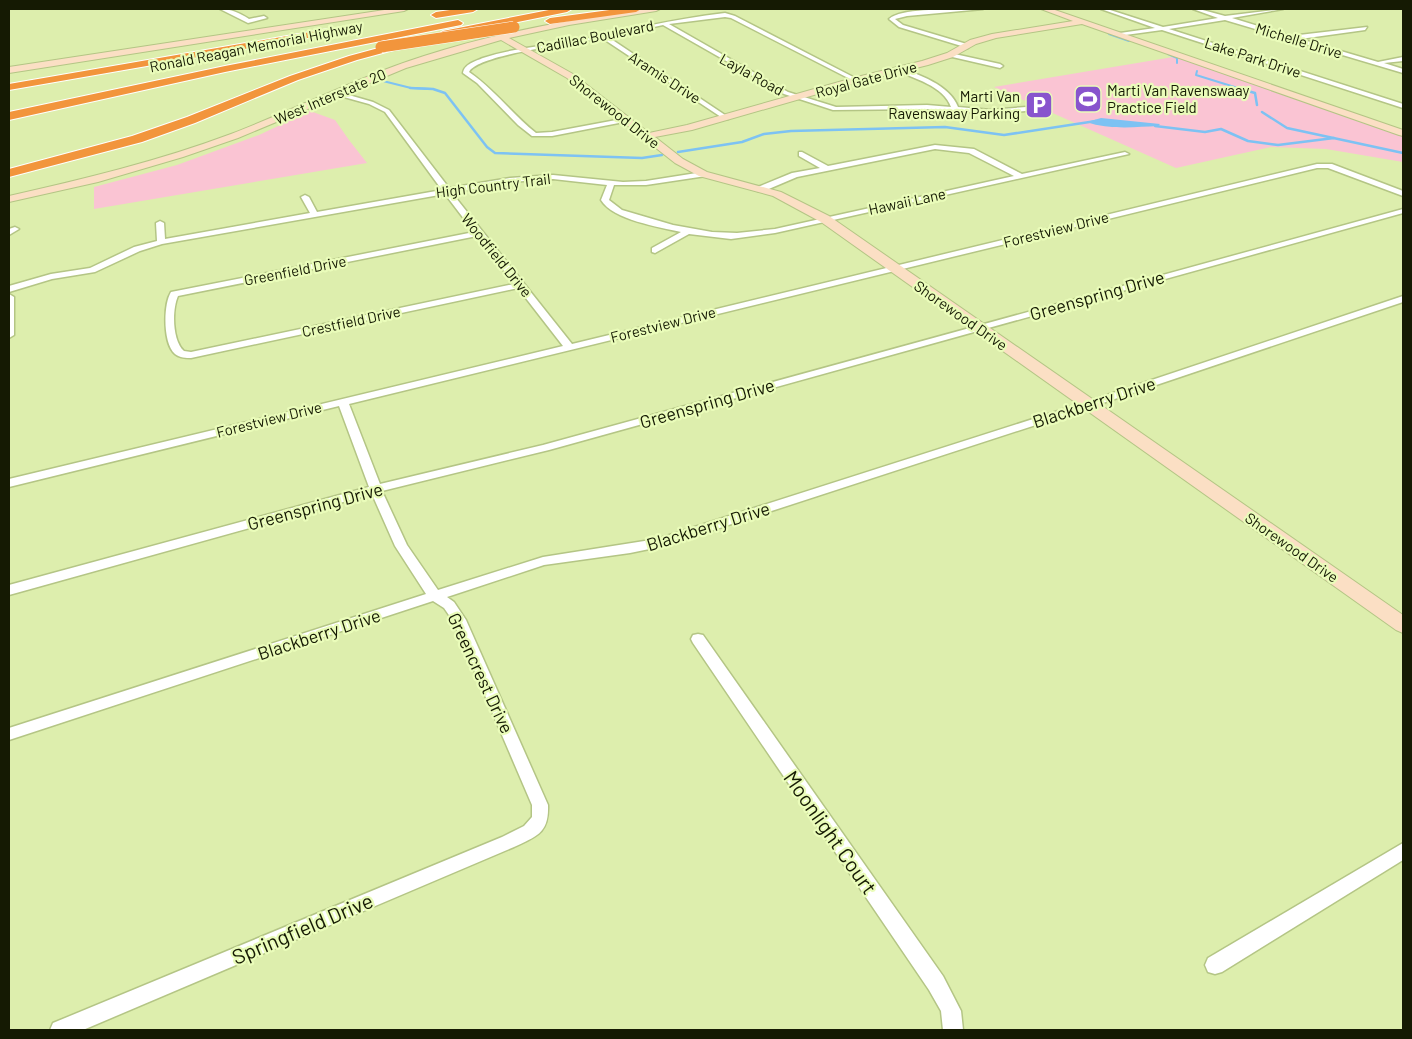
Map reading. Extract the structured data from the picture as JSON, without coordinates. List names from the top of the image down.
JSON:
{
  "streets": {
    "highway": ["Ronald Reagan Memorial Highway"],
    "street": [
      "Cadillac Boulevard",
      "Michelle Drive",
      "Lake Park Drive",
      "Layla Road",
      "Aramis Drive",
      "Royal Gate Drive",
      "West Interstate 20",
      "Shorewood Drive",
      "High Country Trail",
      "Hawaii Lane",
      "Forestview Drive",
      "Woodfield Drive",
      "Greenfield Drive",
      "Greenspring Drive",
      "Crestfield Drive",
      "Blackberry Drive",
      "Greencrest Drive",
      "Moonlight Court",
      "Springfield Drive"
    ]
  },
  "crossings": [
    ["Cadillac Boulevard", "Layla Road"],
    ["Cadillac Boulevard", "Aramis Drive"],
    ["Cadillac Boulevard", "Royal Gate Drive"],
    ["Cadillac Boulevard", "Shorewood Drive"],
    ["Layla Road", "Royal Gate Drive"],
    ["Aramis Drive", "Royal Gate Drive"],
    ["Royal Gate Drive", "Shorewood Drive"],
    ["West Interstate 20", "Shorewood Drive"],
    ["West Interstate 20", "Woodfield Drive"],
    ["Shorewood Drive", "High Country Trail"],
    ["Shorewood Drive", "Hawaii Lane"],
    ["Shorewood Drive", "Forestview Drive"],
    ["Shorewood Drive", "Greenspring Drive"],
    ["Shorewood Drive", "Blackberry Drive"],
    ["High Country Trail", "Hawaii Lane"],
    ["High Country Trail", "Woodfield Drive"],
    ["Forestview Drive", "Woodfield Drive"],
    ["Forestview Drive", "Greencrest Drive"],
    ["Woodfield Drive", "Greenfield Drive"],
    ["Woodfield Drive", "Crestfield Drive"],
    ["Greenfield Drive", "Crestfield Drive"],
    ["Greenspring Drive", "Greencrest Drive"],
    ["Blackberry Drive", "Greencrest Drive"],
    ["Greencrest Drive", "Springfield Drive"]
  ],
  "places": {
    "sports": ["Marti Van Ravenswaay Practice Field"],
    "parking": ["Marti Van Ravenswaay Parking"]
  }
}
